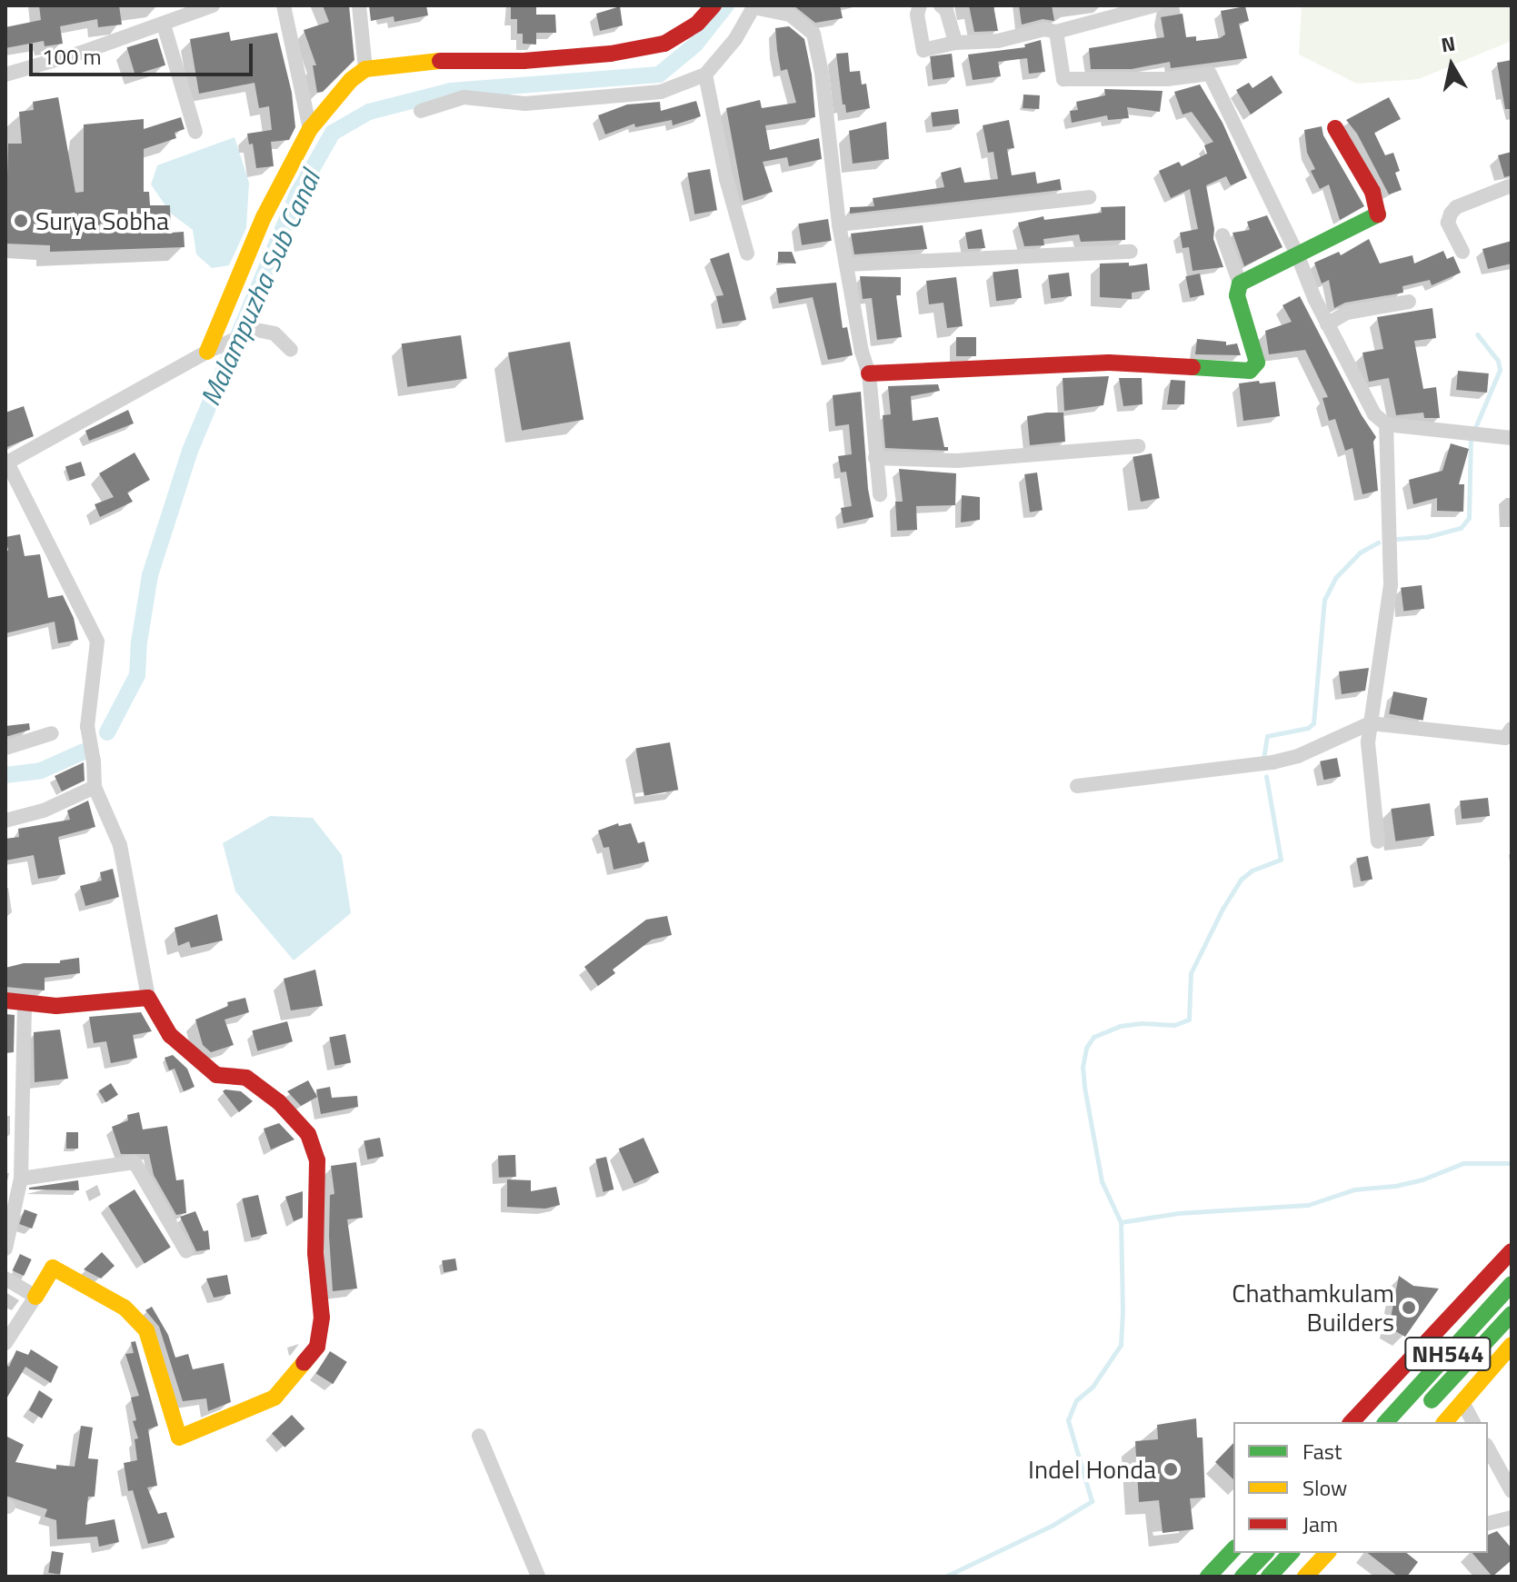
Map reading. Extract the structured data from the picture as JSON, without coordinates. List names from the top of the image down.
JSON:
{
  "streets": {
    "main road": ["NH544"]
  },
  "water": ["Malampuzha Sub Canal"],
  "places": ["Surya Sobha", "Chathamkulam Builders", "Indel Honda"],
  "legend": ["Fast", "Slow", "Jam"],
  "scale_bar": "100 m",
  "north": "top"
}
